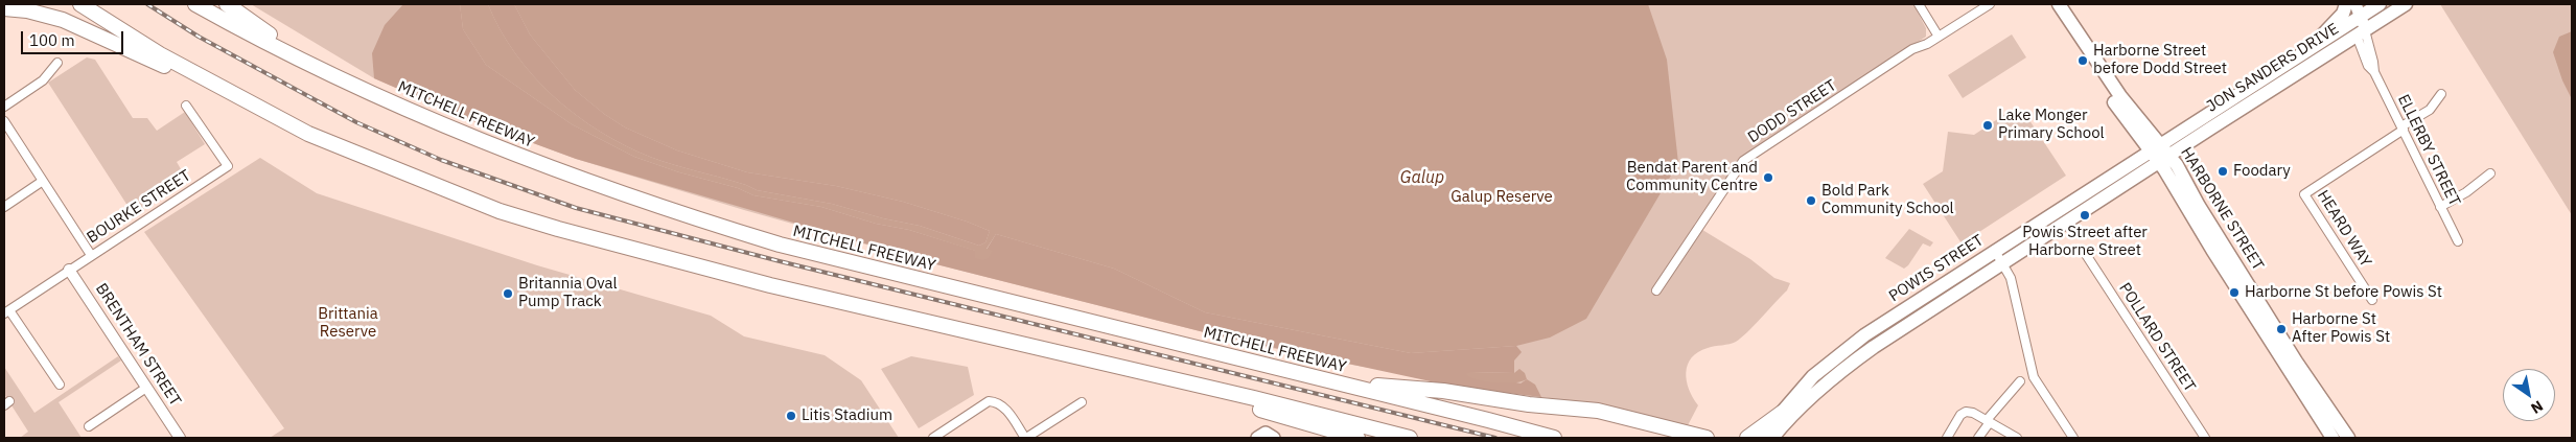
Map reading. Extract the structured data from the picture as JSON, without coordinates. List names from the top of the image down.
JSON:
{
  "streets": {
    "highway": ["MITCHELL FREEWAY"],
    "main road": ["JON SANDERS DRIVE", "HARBORNE STREET", "POWIS STREET"],
    "street": [
      "DODD STREET",
      "ELLERBY STREET",
      "BOURKE STREET",
      "HEARD WAY",
      "POLLARD STREET",
      "BRENTHAM STREET"
    ]
  },
  "crossings": [
    ["JON SANDERS DRIVE", "ELLERBY STREET"],
    ["JON SANDERS DRIVE", "HARBORNE STREET"],
    ["JON SANDERS DRIVE", "POWIS STREET"],
    ["ELLERBY STREET", "HEARD WAY"],
    ["BOURKE STREET", "BRENTHAM STREET"],
    ["HARBORNE STREET", "POWIS STREET"]
  ],
  "water": ["Galup"],
  "parks": ["Galup Reserve", "Brittania Reserve"],
  "places": [
    "Harborne Street before Dodd Street",
    "Lake Monger Primary School",
    "Foodary",
    "Bendat Parent and Community Centre",
    "Bold Park Community School",
    "Powis Street after Harborne Street",
    "Harborne St before Powis St",
    "Britannia Oval Pump Track",
    "Harborne St After Powis St",
    "Litis Stadium"
  ],
  "scale_bar": "100 m",
  "north": "bottom right"
}
